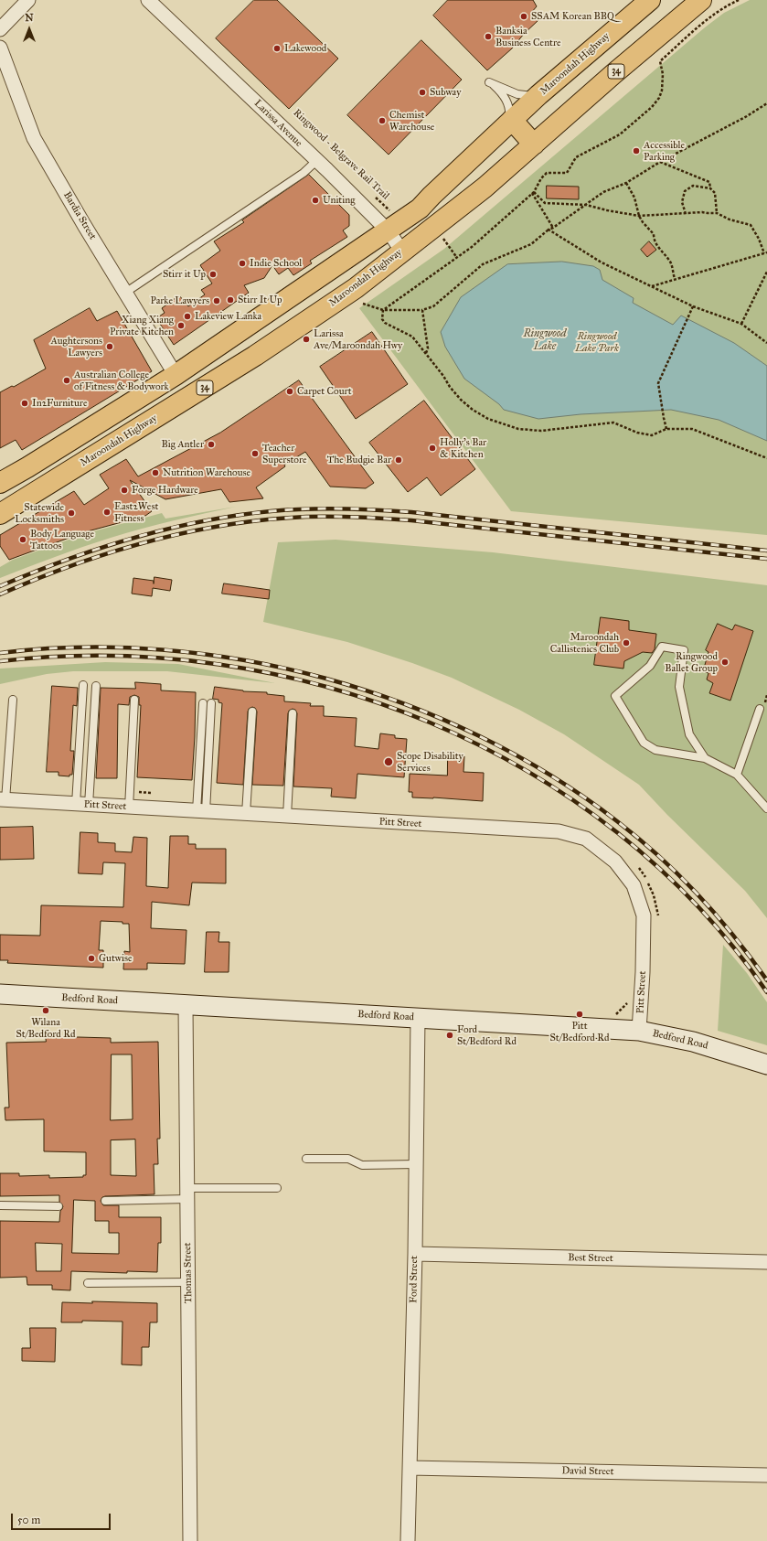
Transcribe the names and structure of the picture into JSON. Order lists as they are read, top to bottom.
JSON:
{
  "streets": {
    "highway": ["Maroondah Highway", "34"],
    "main road": ["Bedford Road"],
    "street": [
      "Larissa Avenue",
      "Bardia Street",
      "Pitt Street",
      "Best Street",
      "Thomas Street",
      "Ford Street",
      "David Street"
    ],
    "path": ["Ringwood - Belgrave Rail Trail"]
  },
  "crossings": [
    ["Maroondah Highway", "Larissa Avenue"],
    ["Maroondah Highway", "Bardia Street"],
    ["Pitt Street", "Bedford Road"],
    ["Bedford Road", "Thomas Street"],
    ["Bedford Road", "Ford Street"],
    ["Best Street", "Ford Street"],
    ["Ford Street", "David Street"]
  ],
  "water": ["Ringwood Lake"],
  "parks": ["Ringwood Lake Park"],
  "places": [
    "SSAM Korean BBQ",
    "Banksia Business Centre",
    "Lakewood",
    "Subway",
    "Chemist Warehouse",
    "Accessible Parking",
    "Uniting",
    "Indie School",
    "Stirr it Up",
    "Stirr It Up",
    "Parke Lawyers",
    "Lakeview Lanka",
    "Xiang Xiang Private Kitchen",
    "Larissa Ave/Maroondah Hwy",
    "Aughtersons Lawyers",
    "Australian College of Fitness & Bodywork",
    "Carpet Court",
    "In2Furniture",
    "Big Antler",
    "Holly's Bar & Kitchen",
    "Teacher Superstore",
    "The Budgie Bar",
    "Nutrition Warehouse",
    "Forge Hardware",
    "East2West Fitness",
    "Statewide Locksmiths",
    "Body Language Tattoos",
    "Maroondah Callistenics Club",
    "Ringwood Ballet Group",
    "Scope Disability Services",
    "Gutwise",
    "Wilana St/Bedford Rd",
    "Pitt St/Bedford Rd",
    "Ford St/Bedford Rd"
  ],
  "scale_bar": "50 m",
  "north": "top"
}
